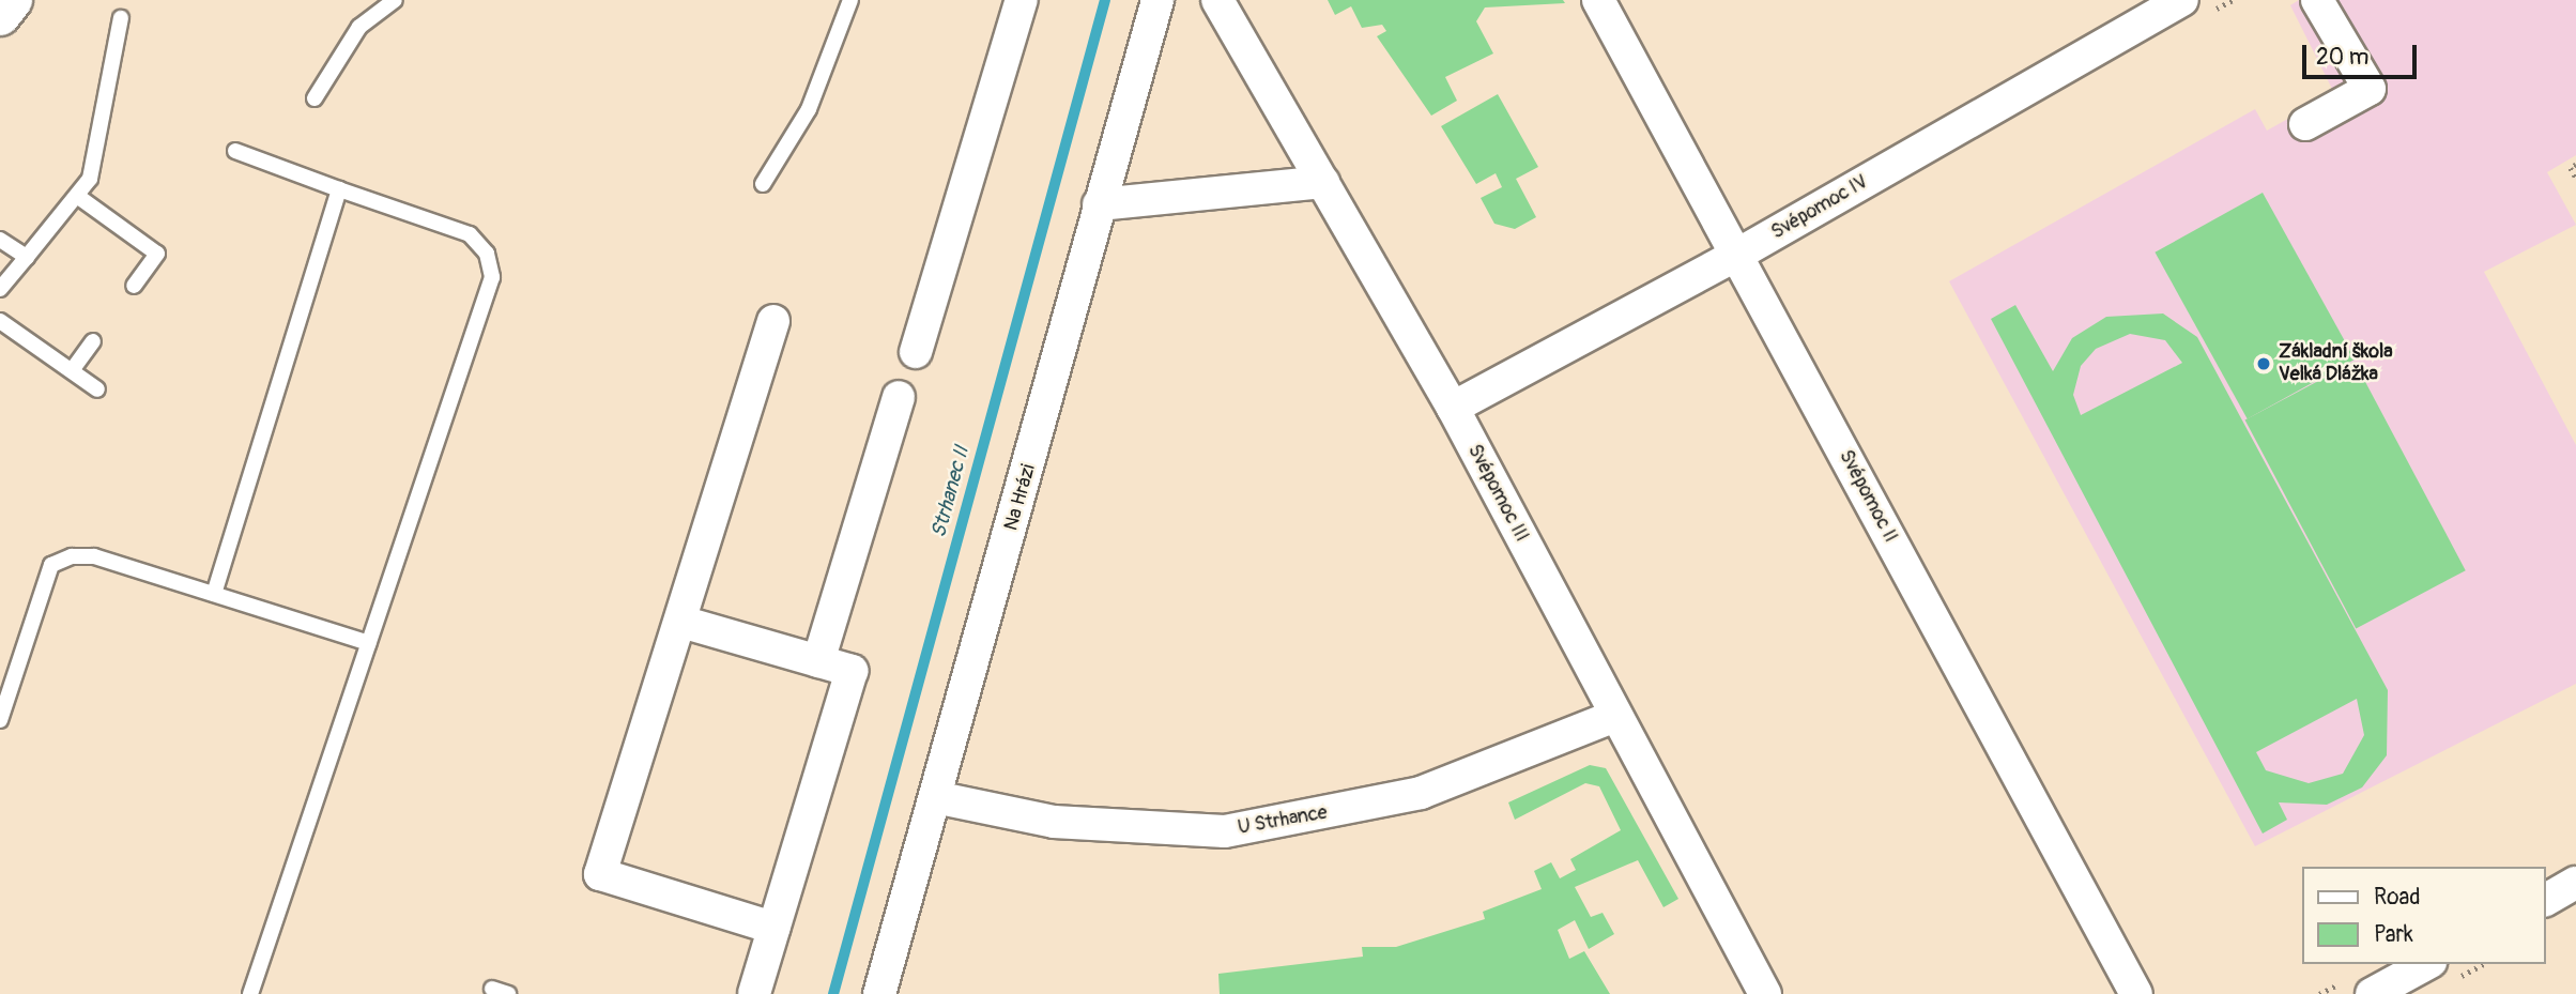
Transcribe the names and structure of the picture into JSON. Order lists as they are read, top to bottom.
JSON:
{
  "streets": {
    "street": [
      "Svépomoc IV",
      "Svépomoc III",
      "Svépomoc II",
      "Na Hrázi",
      "U Strhance"
    ]
  },
  "crossings": [
    ["Svépomoc IV", "Svépomoc III"],
    ["Svépomoc IV", "Svépomoc II"],
    ["Svépomoc III", "U Strhance"],
    ["Na Hrázi", "U Strhance"]
  ],
  "water": ["Strhanec II"],
  "places": ["Základní škola Velká Dlážka"],
  "legend": ["Road", "Park"],
  "scale_bar": "20 m"
}
